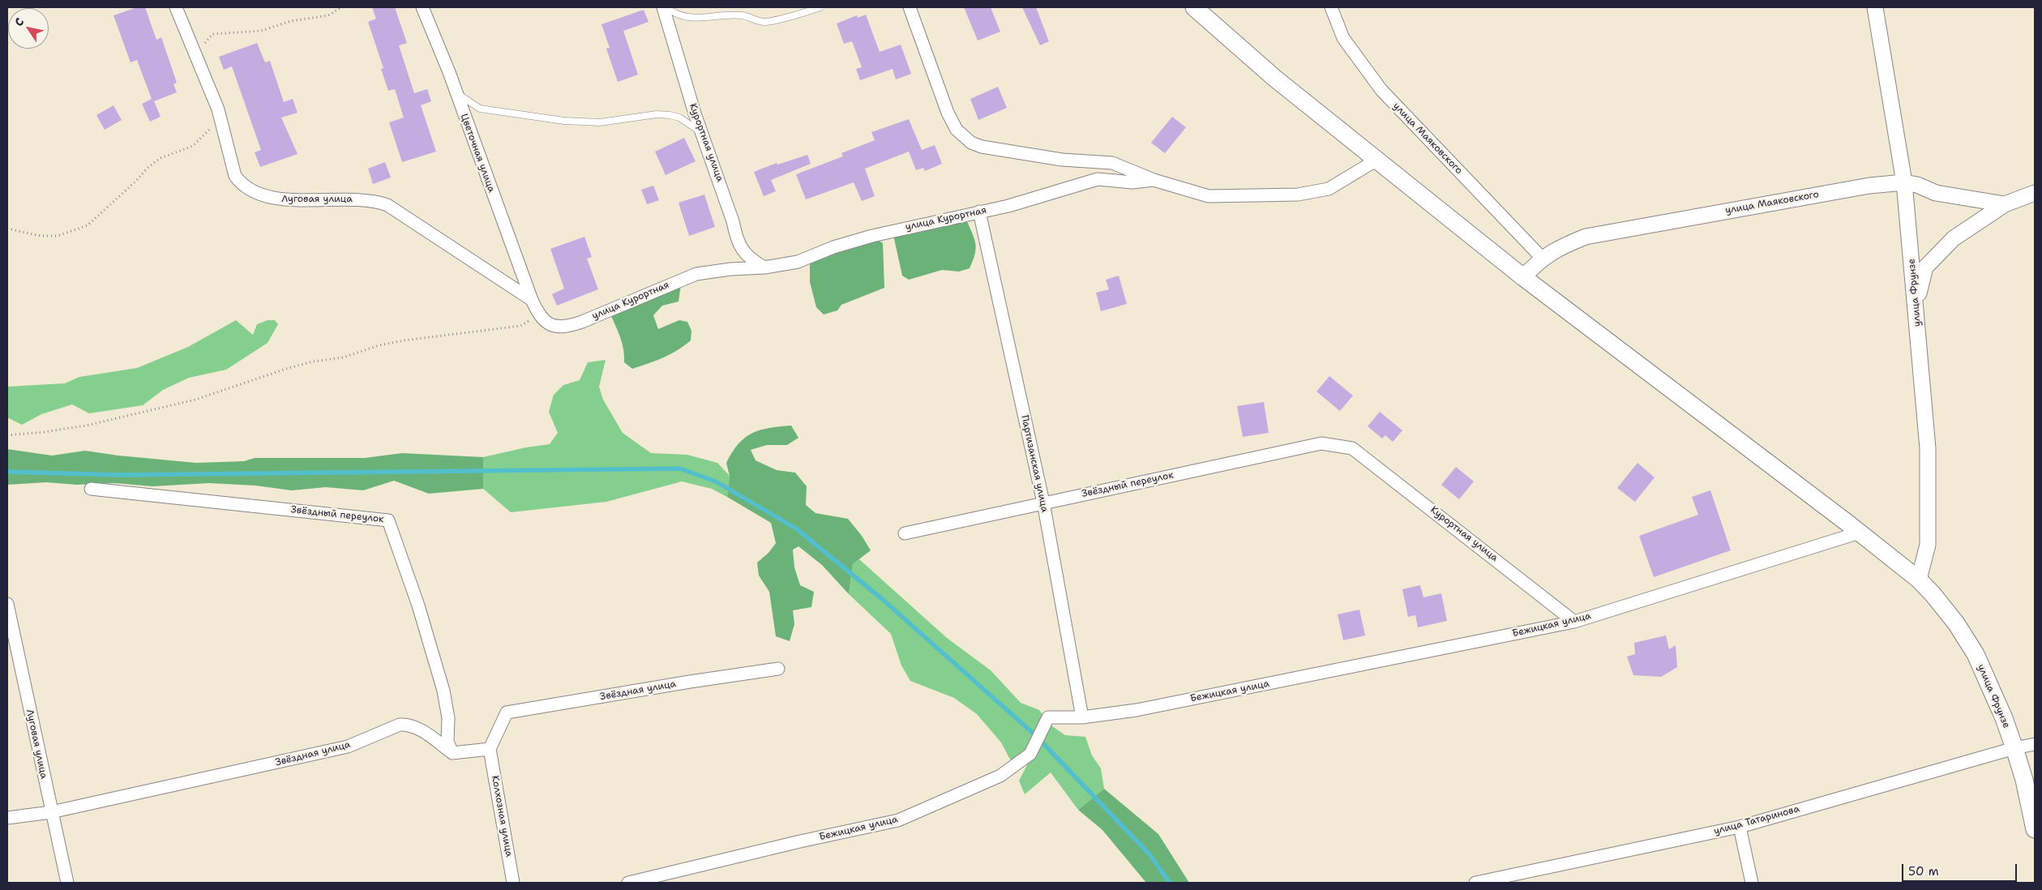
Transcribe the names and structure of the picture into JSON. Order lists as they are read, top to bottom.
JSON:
{
  "streets": {
    "main road": ["улица Фрунзе"],
    "street": [
      "улица Маяковского",
      "Курортная улица",
      "Цветочная улица",
      "Луговая улица",
      "улица Курортная",
      "Партизанская улица",
      "Звёздный переулок",
      "Бежицкая улица",
      "Звёздная улица",
      "Колхозная улица",
      "улица Татаринова"
    ]
  },
  "crossings": [
    ["улица Маяковского", "улица Фрунзе"],
    ["Курортная улица", "улица Курортная"],
    ["Курортная улица", "Звёздный переулок"],
    ["Курортная улица", "Бежицкая улица"],
    ["Цветочная улица", "Луговая улица"],
    ["Цветочная улица", "улица Курортная"],
    ["Луговая улица", "улица Курортная"],
    ["Луговая улица", "Звёздная улица"],
    ["улица Курортная", "улица Фрунзе"],
    ["улица Курортная", "Партизанская улица"],
    ["улица Фрунзе", "Бежицкая улица"],
    ["улица Фрунзе", "улица Татаринова"],
    ["Партизанская улица", "Звёздный переулок"],
    ["Партизанская улица", "Бежицкая улица"],
    ["Звёздный переулок", "Звёздная улица"],
    ["Звёздная улица", "Колхозная улица"]
  ],
  "scale_bar": "50 m",
  "north": "top left"
}
